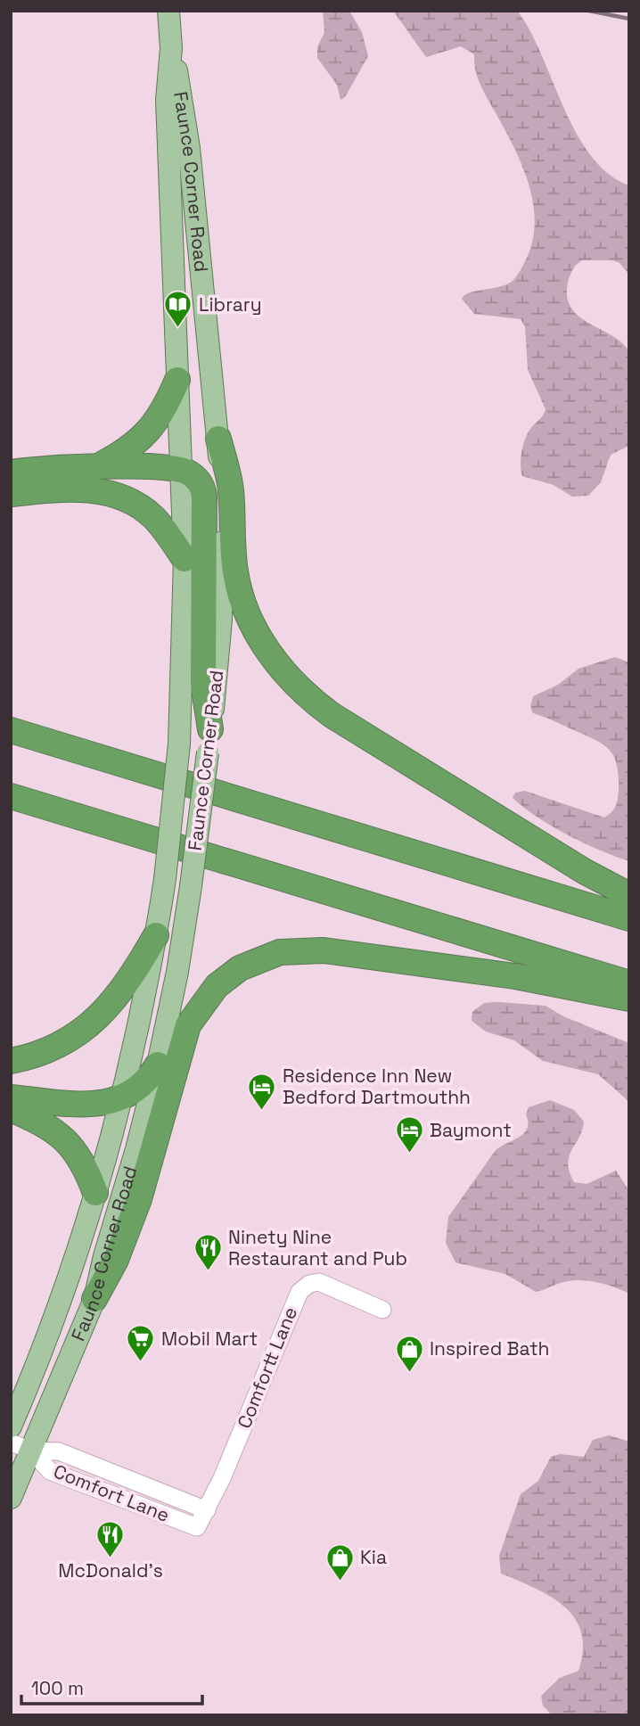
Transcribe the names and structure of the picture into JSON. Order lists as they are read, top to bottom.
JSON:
{
  "streets": {
    "main road": ["Faunce Corner Road"],
    "street": ["Comfortt Lane", "Comfort Lane"]
  },
  "crossings": [
    ["Faunce Corner Road", "Comfort Lane"],
    ["Comfortt Lane", "Comfort Lane"]
  ],
  "places": {
    "library": ["Library"],
    "hotel": ["Residence Inn New Bedford Dartmouthh", "Baymont"],
    "restaurant": ["Ninety Nine Restaurant and Pub", "McDonald's"],
    "supermarket": ["Mobil Mart"],
    "shop": ["Inspired Bath", "Kia"]
  },
  "scale_bar": "100 m"
}
